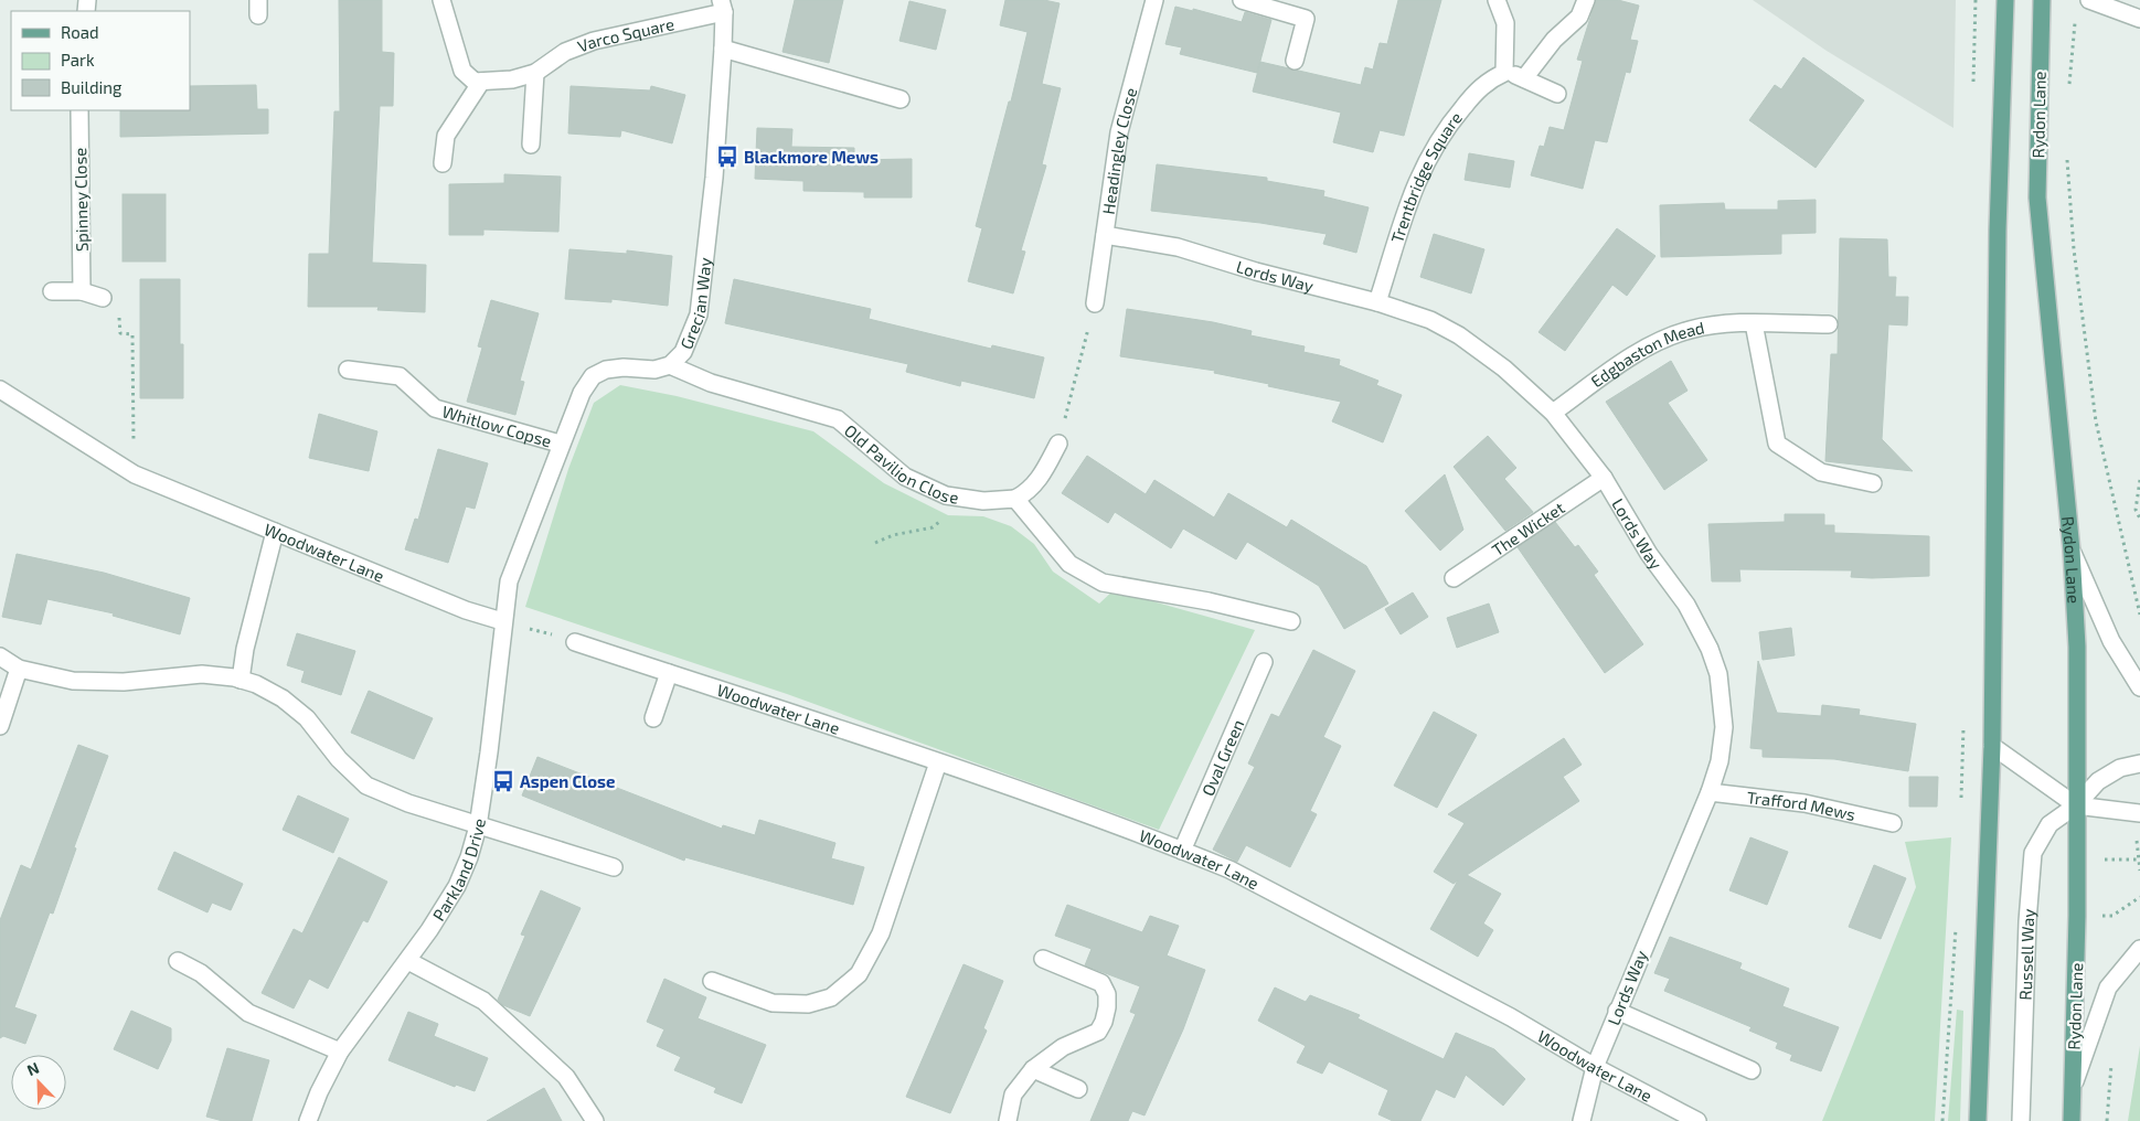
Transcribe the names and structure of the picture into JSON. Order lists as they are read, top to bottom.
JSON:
{
  "streets": {
    "main road": ["Rydon Lane"],
    "street": [
      "Varco Square",
      "Headingley Close",
      "Trentbridge Square",
      "Spinney Close",
      "Lords Way",
      "Grecian Way",
      "Edgbaston Mead",
      "Whitlow Copse",
      "Old Pavilion Close",
      "The Wicket",
      "Woodwater Lane",
      "Oval Green",
      "Trafford Mews",
      "Parkland Drive",
      "Russell Way"
    ]
  },
  "crossings": [
    ["Varco Square", "Grecian Way"],
    ["Rydon Lane", "Russell Way"],
    ["Headingley Close", "Lords Way"],
    ["Trentbridge Square", "Lords Way"],
    ["Lords Way", "Edgbaston Mead"],
    ["Lords Way", "The Wicket"],
    ["Lords Way", "Woodwater Lane"],
    ["Lords Way", "Trafford Mews"],
    ["Grecian Way", "Whitlow Copse"],
    ["Grecian Way", "Old Pavilion Close"],
    ["Grecian Way", "Parkland Drive"],
    ["Woodwater Lane", "Oval Green"],
    ["Woodwater Lane", "Parkland Drive"]
  ],
  "places": {
    "bus stop": ["Blackmore Mews", "Aspen Close"]
  },
  "legend": ["Road", "Park", "Building"],
  "north": "top left"
}
